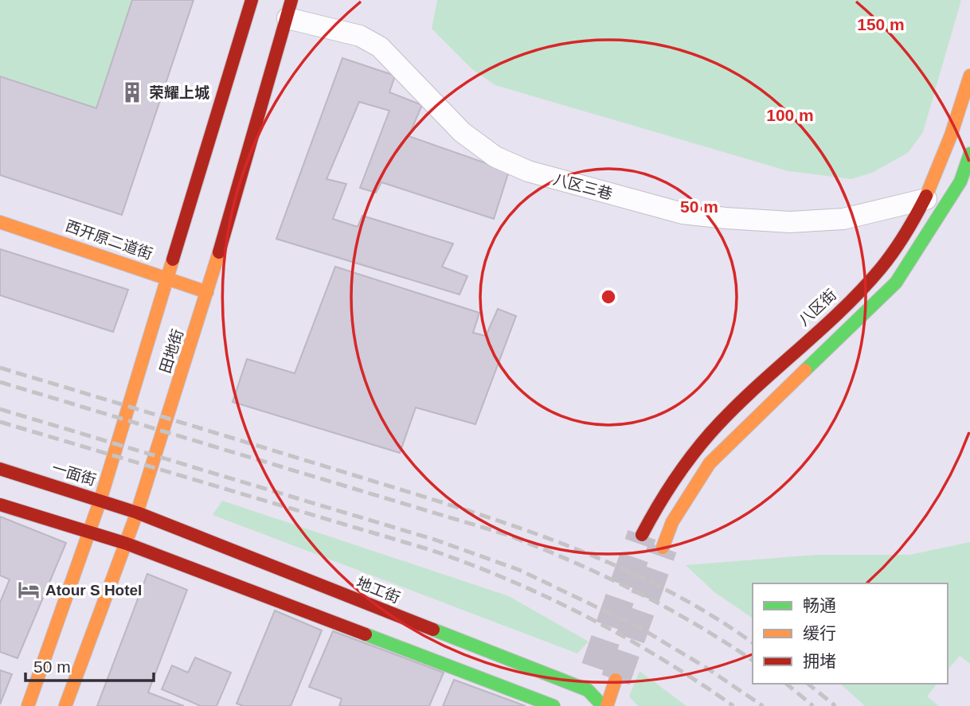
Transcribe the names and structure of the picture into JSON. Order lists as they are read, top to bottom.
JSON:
{
  "streets": {
    "main road": [
      "西开原二道街",
      "八区街",
      "田地街",
      "一面街",
      "地工街"
    ],
    "street": ["八区三巷"]
  },
  "crossings": [
    ["八区三巷", "八区街"],
    ["八区三巷", "田地街"],
    ["西开原二道街", "田地街"],
    ["田地街", "一面街"],
    ["田地街", "地工街"],
    ["一面街", "地工街"]
  ],
  "places": {
    "building": ["荣耀上城"],
    "hotel": ["Atour S Hotel"]
  },
  "legend": ["畅通", "缓行", "拥堵"],
  "scale_bar": "50 m",
  "rings": ["150 m", "100 m", "50 m"]
}
